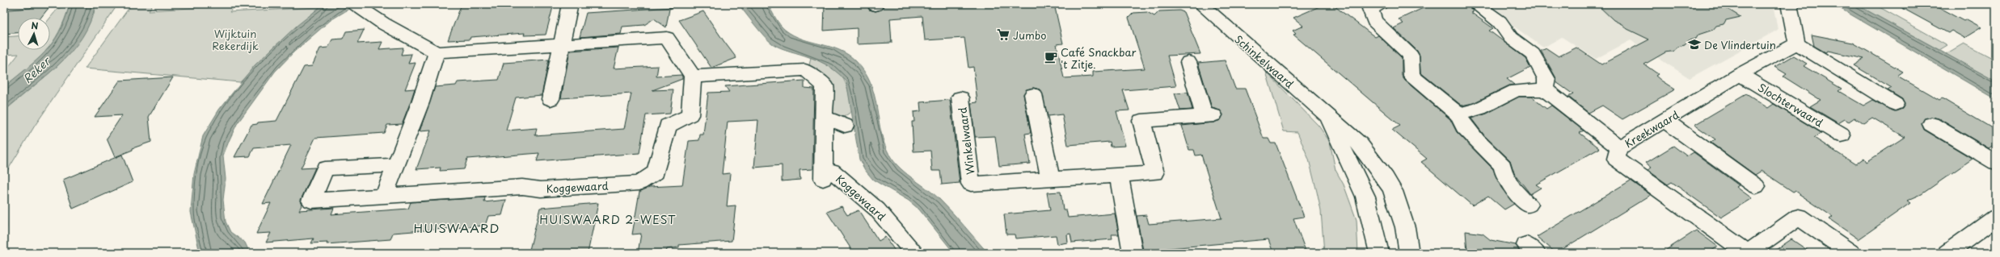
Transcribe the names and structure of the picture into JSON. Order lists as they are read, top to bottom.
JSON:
{
  "streets": {
    "street": [
      "Schinkelwaard",
      "Slochterwaard",
      "Kreekwaard",
      "Winkelwaard",
      "Koggewaard"
    ]
  },
  "crossings": [
    ["Slochterwaard", "Kreekwaard"]
  ],
  "districts": ["HUISWAARD 2-WEST", "HUISWAARD"],
  "water": ["Reker"],
  "parks": ["Wijktuin Rekerdijk"],
  "places": {
    "supermarket": ["Jumbo"],
    "school or university": ["De Vlindertuin"],
    "cafe": ["Café Snackbar 't Zitje."]
  },
  "north": "top"
}
